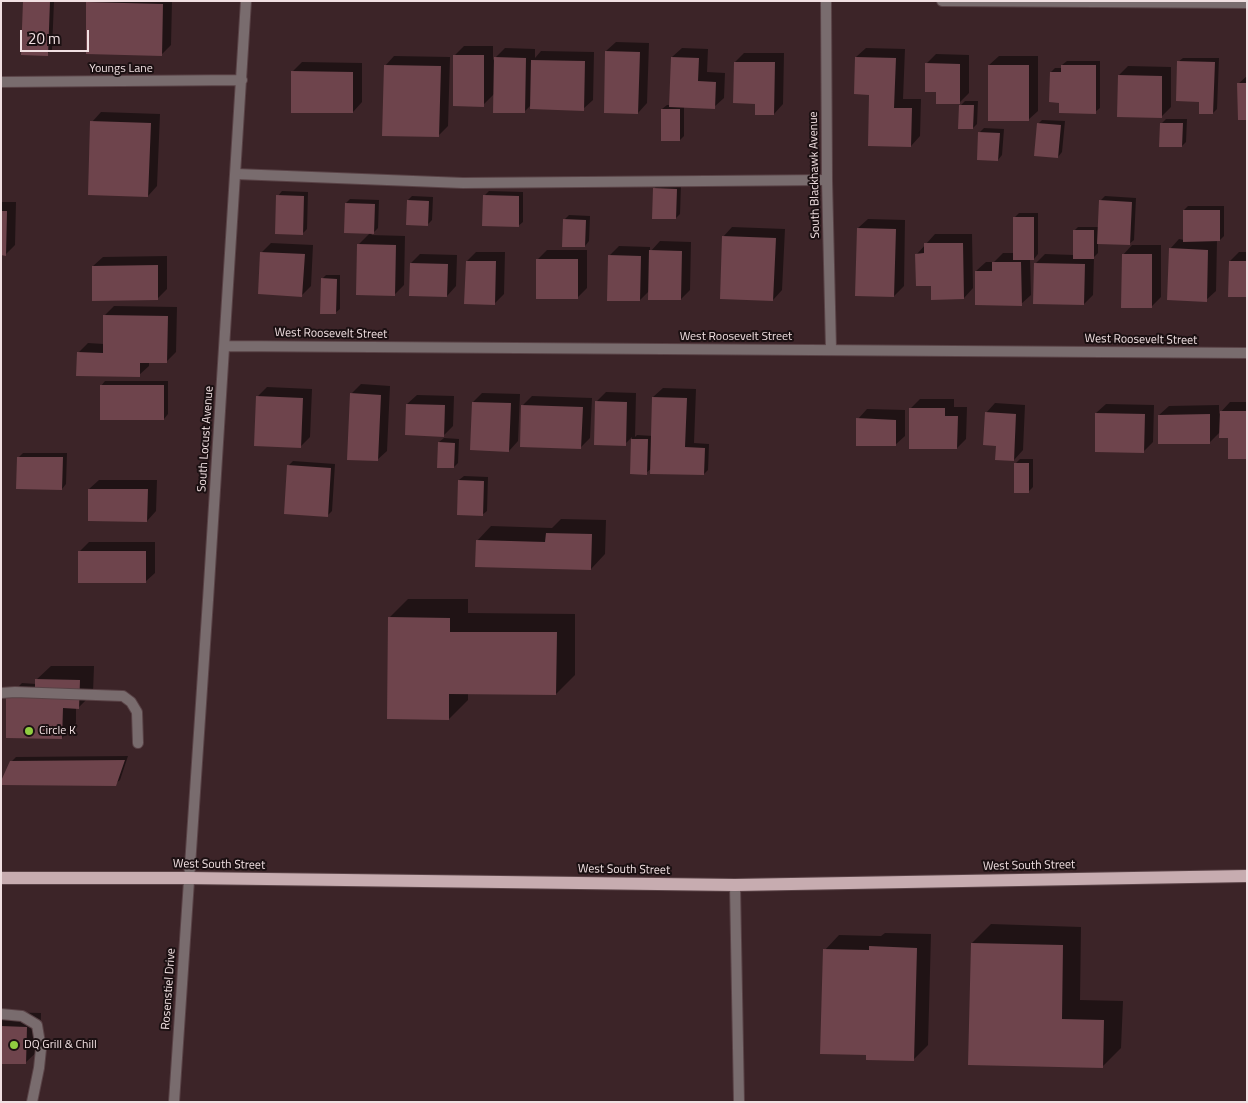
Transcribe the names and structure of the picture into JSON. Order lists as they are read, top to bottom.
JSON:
{
  "streets": {
    "main road": ["West South Street"],
    "street": [
      "Youngs Lane",
      "South Blackhawk Avenue",
      "West Roosevelt Street",
      "South Locust Avenue",
      "Rosenstiel Drive"
    ]
  },
  "crossings": [
    ["Youngs Lane", "South Locust Avenue"],
    ["South Blackhawk Avenue", "West Roosevelt Street"],
    ["West Roosevelt Street", "South Locust Avenue"],
    ["South Locust Avenue", "West South Street"],
    ["South Locust Avenue", "Rosenstiel Drive"],
    ["West South Street", "Rosenstiel Drive"]
  ],
  "places": ["Circle K", "DQ Grill & Chill"],
  "scale_bar": "20 m"
}
